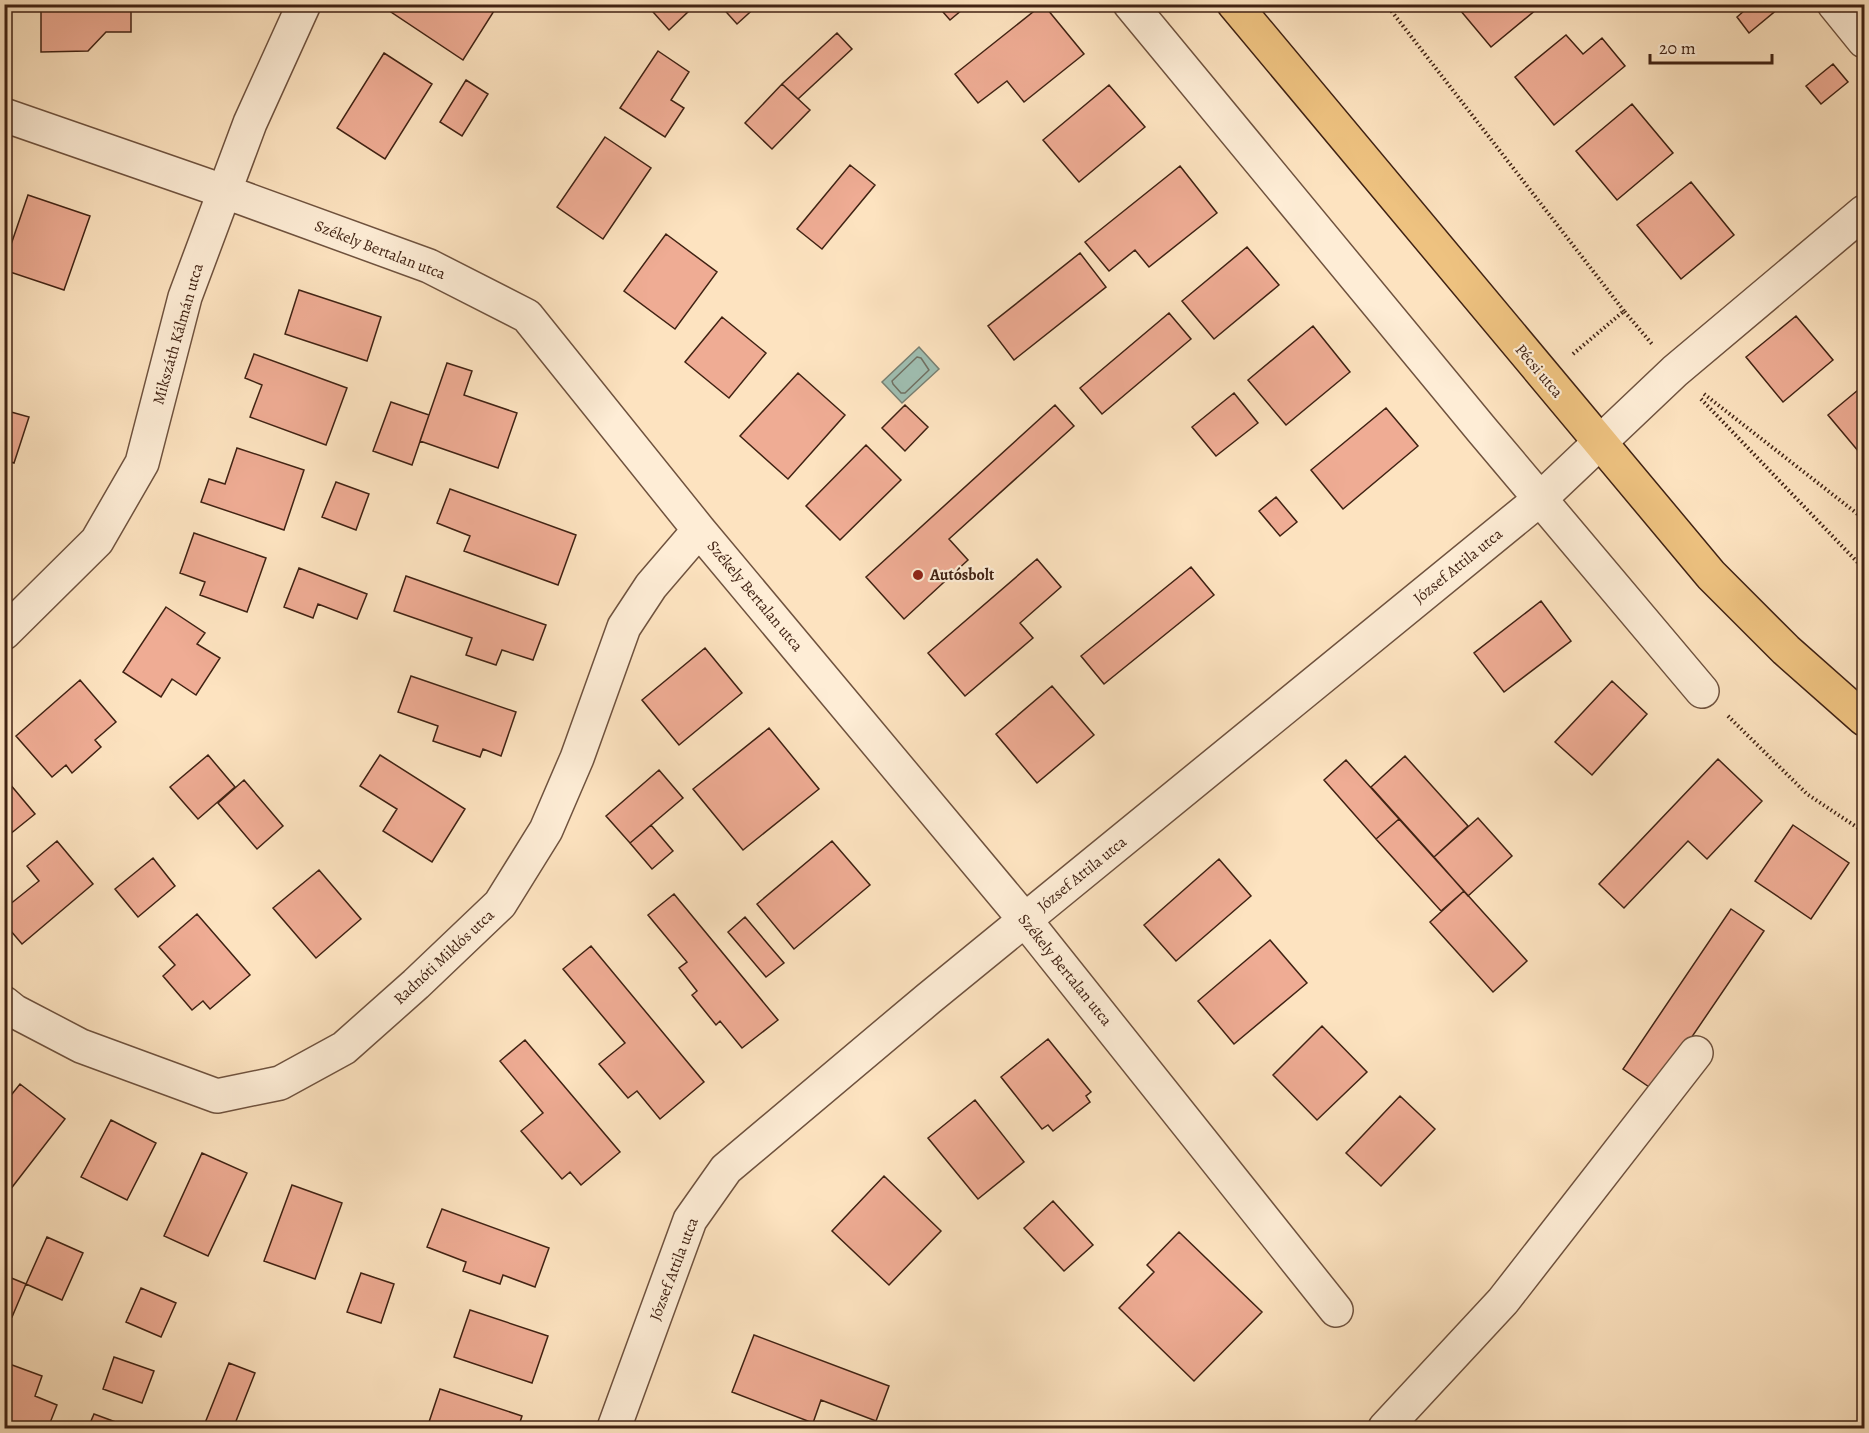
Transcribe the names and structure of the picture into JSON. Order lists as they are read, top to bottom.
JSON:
{
  "streets": {
    "main road": ["Pécsi utca"],
    "street": [
      "Székely Bertalan utca",
      "Mikszáth Kálmán utca",
      "József Attila utca",
      "Radnóti Miklós utca"
    ]
  },
  "crossings": [
    ["Székely Bertalan utca", "Mikszáth Kálmán utca"],
    ["Székely Bertalan utca", "József Attila utca"],
    ["Székely Bertalan utca", "Radnóti Miklós utca"],
    ["Pécsi utca", "József Attila utca"]
  ],
  "places": ["Autósbolt"],
  "scale_bar": "20 m"
}
